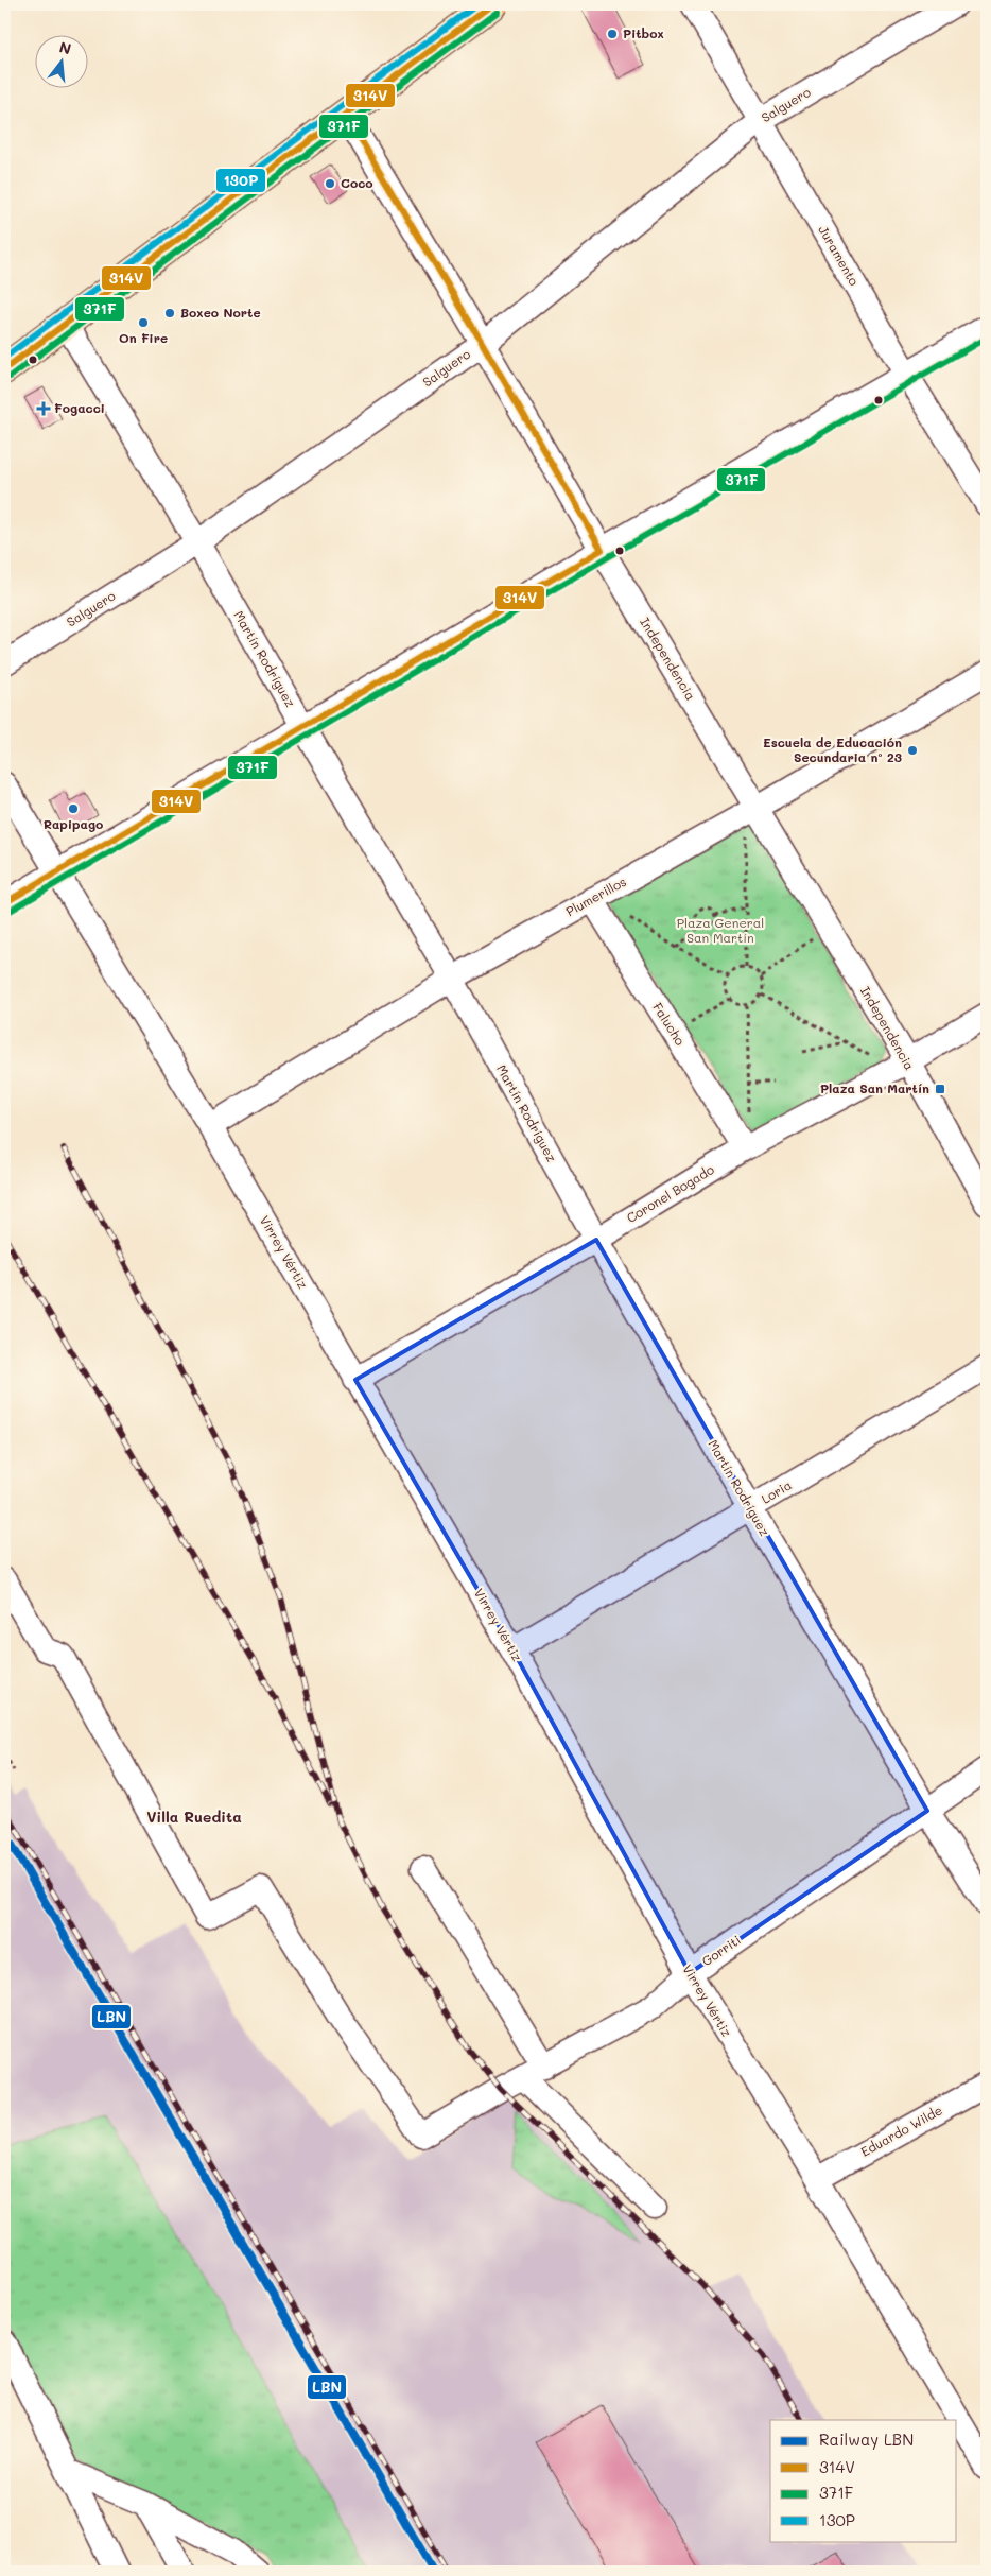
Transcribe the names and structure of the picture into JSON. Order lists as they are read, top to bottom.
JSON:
{
  "streets": {
    "street": [
      "Salguero",
      "Juramento",
      "Martín Rodríguez",
      "Independencia",
      "Plumerillos",
      "Falucho",
      "Coronel Bogado",
      "Virrey Vértiz",
      "Loria",
      "Gorriti",
      "Eduardo Wilde"
    ]
  },
  "crossings": [
    ["Salguero", "Juramento"],
    ["Salguero", "Martín Rodríguez"],
    ["Salguero", "Independencia"],
    ["Martín Rodríguez", "Plumerillos"],
    ["Martín Rodríguez", "Coronel Bogado"],
    ["Martín Rodríguez", "Loria"],
    ["Martín Rodríguez", "Gorriti"],
    ["Independencia", "Plumerillos"],
    ["Independencia", "Coronel Bogado"],
    ["Plumerillos", "Falucho"],
    ["Plumerillos", "Virrey Vértiz"],
    ["Falucho", "Coronel Bogado"],
    ["Coronel Bogado", "Virrey Vértiz"],
    ["Virrey Vértiz", "Loria"],
    ["Virrey Vértiz", "Gorriti"],
    ["Virrey Vértiz", "Eduardo Wilde"]
  ],
  "districts": ["Villa Ruedita"],
  "parks": ["Plaza General San Martín"],
  "places": {
    "other": [
      "Pitbox",
      "Coco",
      "Boxeo Norte",
      "On Fire",
      "Escuela de Educación Secundaria nº 23",
      "Rapipago"
    ],
    "health": ["Fogacci"],
    "transit": ["Plaza San Martín"]
  },
  "lines": [
    "transit line 314V",
    "transit line 130P",
    "transit line 371F",
    "rail line LBN"
  ],
  "legend": [
    "Railway LBN",
    "314V",
    "371F",
    "130P"
  ],
  "north": "top"
}
